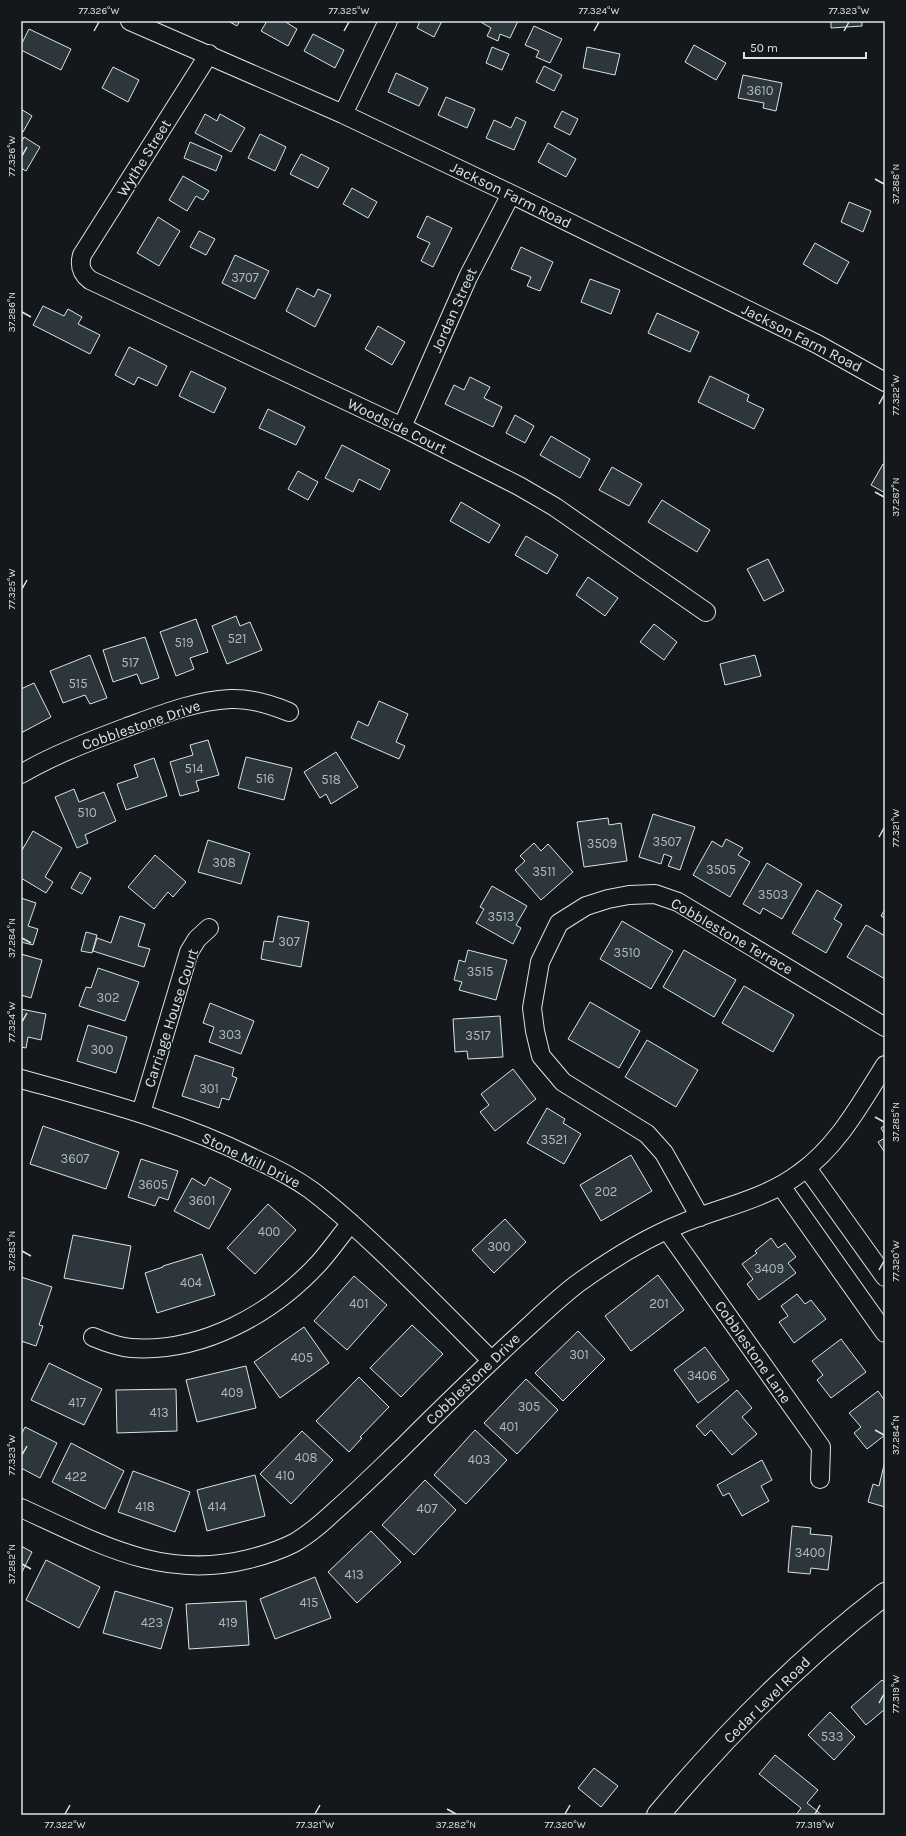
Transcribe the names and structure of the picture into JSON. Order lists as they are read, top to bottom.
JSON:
{
  "streets": {
    "main road": ["Cedar Level Road"],
    "street": [
      "Wythe Street",
      "Jackson Farm Road",
      "Jordan Street",
      "Woodside Court",
      "Cobblestone Drive",
      "Cobblestone Terrace",
      "Carriage House Court",
      "Stone Mill Drive",
      "Cobblestone Lane"
    ]
  },
  "crossings": [
    ["Wythe Street", "Jackson Farm Road"],
    ["Wythe Street", "Woodside Court"],
    ["Jackson Farm Road", "Jordan Street"],
    ["Jordan Street", "Woodside Court"],
    ["Cobblestone Drive", "Cobblestone Terrace"],
    ["Cobblestone Drive", "Stone Mill Drive"],
    ["Cobblestone Drive", "Cobblestone Lane"],
    ["Carriage House Court", "Stone Mill Drive"]
  ],
  "house_numbers": [
    "3610",
    "3707",
    "521",
    "519",
    "517",
    "515",
    "514",
    "516",
    "518",
    "510",
    "3507",
    "3509",
    "308",
    "3505",
    "3511",
    "3503",
    "3513",
    "307",
    "3510",
    "3515",
    "302",
    "303",
    "3517",
    "300",
    "301",
    "3521",
    "3607",
    "3605",
    "202",
    "3601",
    "400",
    "300",
    "3409",
    "404",
    "401",
    "201",
    "301",
    "405",
    "3406",
    "409",
    "417",
    "305",
    "413",
    "401",
    "408",
    "403",
    "410",
    "422",
    "418",
    "414",
    "407",
    "3400",
    "413",
    "415",
    "423",
    "419",
    "533"
  ],
  "scale_bar": "50 m",
  "coordinates": [
    "77.326°W",
    "77.325°W",
    "77.324°W",
    "77.323°W",
    "37.288°N",
    "37.286°N",
    "77.322°W",
    "37.287°N",
    "77.321°W",
    "37.284°N",
    "37.285°N",
    "37.283°N",
    "77.320°W",
    "37.282°N",
    "77.319°W"
  ]
}
